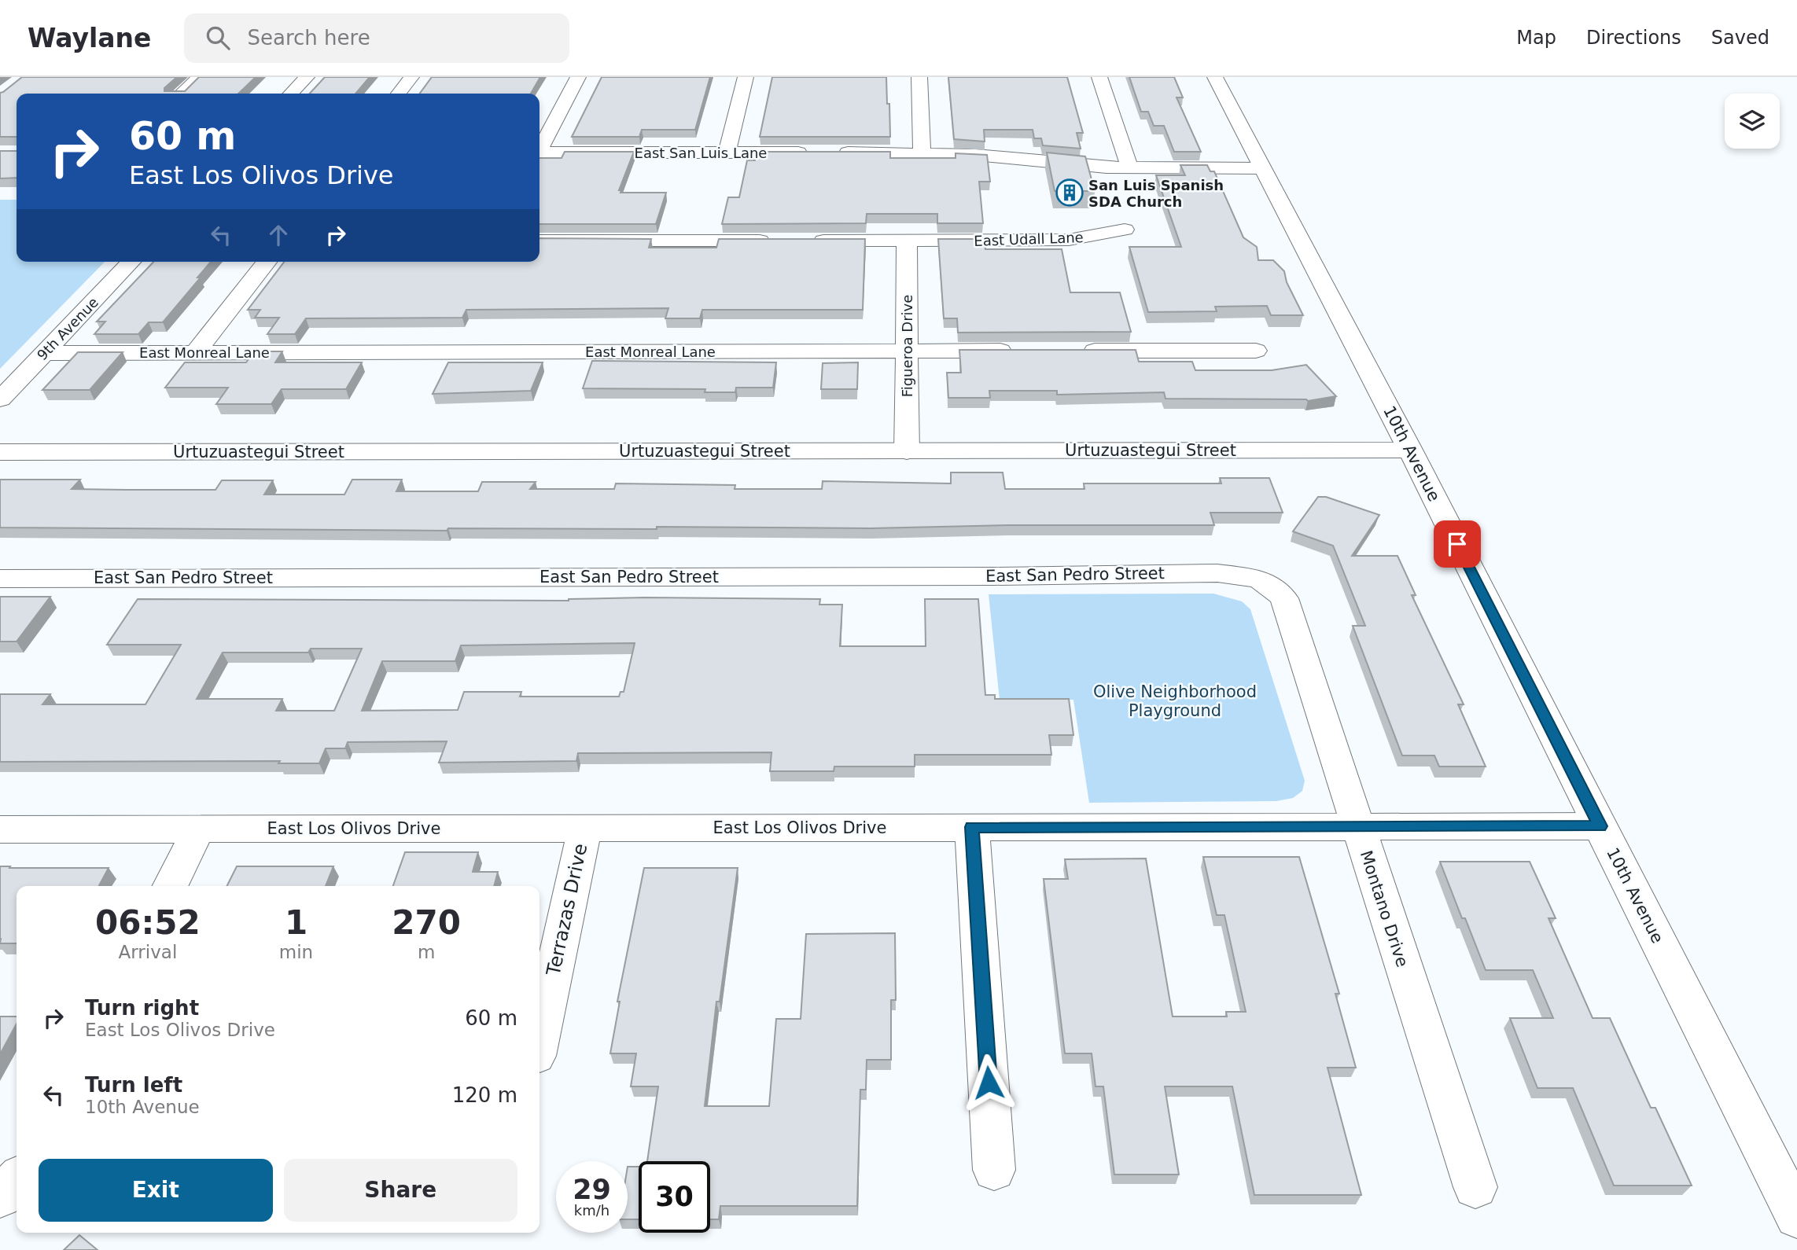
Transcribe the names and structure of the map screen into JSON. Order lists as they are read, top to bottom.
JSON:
{
  "streets": {
    "street": [
      "East San Luis Lane",
      "East Udall Lane",
      "9th Avenue",
      "Figueroa Drive",
      "East Monreal Lane",
      "Urtuzuastegui Street",
      "10th Avenue",
      "East San Pedro Street",
      "East Los Olivos Drive",
      "Montano Drive",
      "Terrazas Drive"
    ]
  },
  "crossings": [
    ["East Udall Lane", "Figueroa Drive"],
    ["9th Avenue", "East Monreal Lane"],
    ["Figueroa Drive", "East Monreal Lane"],
    ["Figueroa Drive", "Urtuzuastegui Street"],
    ["Urtuzuastegui Street", "10th Avenue"],
    ["10th Avenue", "East Los Olivos Drive"],
    ["East San Pedro Street", "Montano Drive"],
    ["East Los Olivos Drive", "Montano Drive"],
    ["East Los Olivos Drive", "Terrazas Drive"]
  ],
  "parks": ["Olive Neighborhood Playground"],
  "places": {
    "building": ["San Luis Spanish SDA Church"]
  },
  "page": {
    "header": "Waylane",
    "search": "Search here",
    "nav": ["Map", "Directions", "Saved"],
    "turn": ["60 m", "East Los Olivos Drive"],
    "eta": [
      "06:52",
      "Arrival",
      "1",
      "min",
      "270",
      "m"
    ],
    "list": [
      {
        "name": "Turn right",
        "note": "East Los Olivos Drive",
        "value": "60 m"
      },
      {
        "name": "Turn left",
        "note": "10th Avenue",
        "value": "120 m"
      }
    ],
    "buttons": ["Exit", "Share"],
    "speed": "29 km/h",
    "limit": "30"
  }
}
